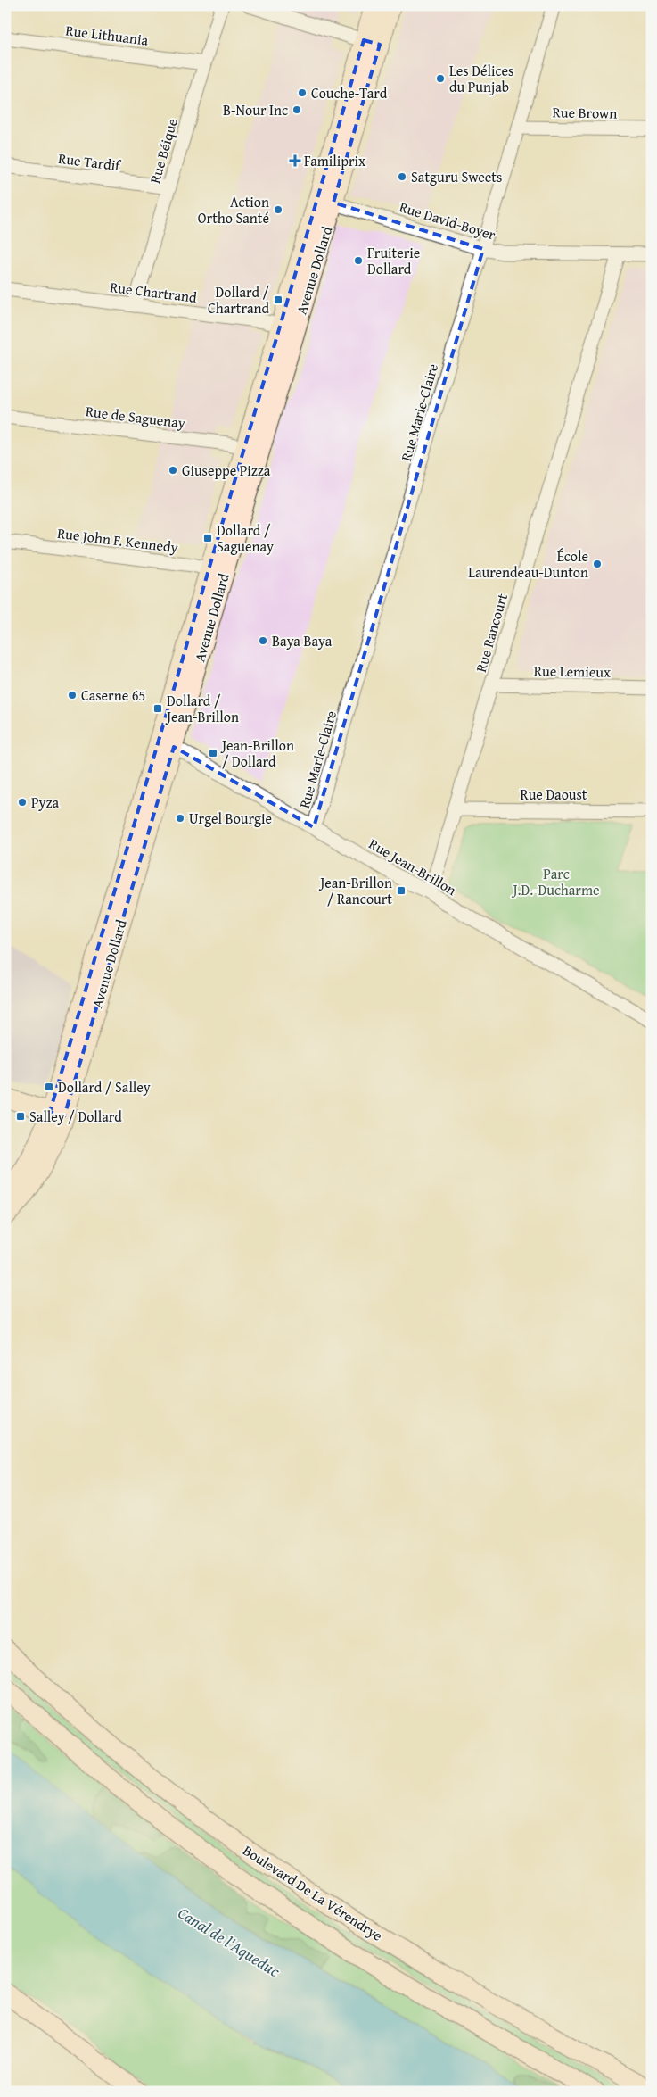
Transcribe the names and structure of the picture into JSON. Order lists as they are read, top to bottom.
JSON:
{
  "streets": {
    "main road": ["Avenue Dollard", "Boulevard De La Vérendrye"],
    "street": [
      "Rue Lithuania",
      "Rue Brown",
      "Rue Béique",
      "Rue Tardif",
      "Rue David-Boyer",
      "Rue Chartrand",
      "Rue Marie-Claire",
      "Rue de Saguenay",
      "Rue John F. Kennedy",
      "Rue Rancourt",
      "Rue Lemieux",
      "Rue Daoust",
      "Rue Jean-Brillon"
    ]
  },
  "crossings": [
    ["Rue Lithuania", "Rue Béique"],
    ["Rue Brown", "Rue Marie-Claire"],
    ["Rue Béique", "Rue Tardif"],
    ["Rue Béique", "Rue Chartrand"],
    ["Rue David-Boyer", "Avenue Dollard"],
    ["Rue David-Boyer", "Rue Marie-Claire"],
    ["Rue David-Boyer", "Rue Rancourt"],
    ["Avenue Dollard", "Rue Chartrand"],
    ["Avenue Dollard", "Rue de Saguenay"],
    ["Avenue Dollard", "Rue John F. Kennedy"],
    ["Avenue Dollard", "Rue Jean-Brillon"],
    ["Rue Marie-Claire", "Rue Jean-Brillon"],
    ["Rue Rancourt", "Rue Lemieux"],
    ["Rue Rancourt", "Rue Daoust"],
    ["Rue Rancourt", "Rue Jean-Brillon"]
  ],
  "water": ["Canal de l'Aqueduc"],
  "parks": ["Parc J.D.-Ducharme"],
  "places": {
    "other": [
      "Les Délices du Punjab",
      "Couche-Tard",
      "B-Nour Inc",
      "Satguru Sweets",
      "Action Ortho Santé",
      "Fruiterie Dollard",
      "Giuseppe Pizza",
      "École Laurendeau-Dunton",
      "Baya Baya",
      "Caserne 65",
      "Pyza",
      "Urgel Bourgie"
    ],
    "health": ["Familiprix"],
    "transit": [
      "Dollard / Chartrand",
      "Dollard / Saguenay",
      "Dollard / Jean-Brillon",
      "Jean-Brillon / Dollard",
      "Jean-Brillon / Rancourt",
      "Dollard / Salley",
      "Salley / Dollard"
    ]
  }
}
